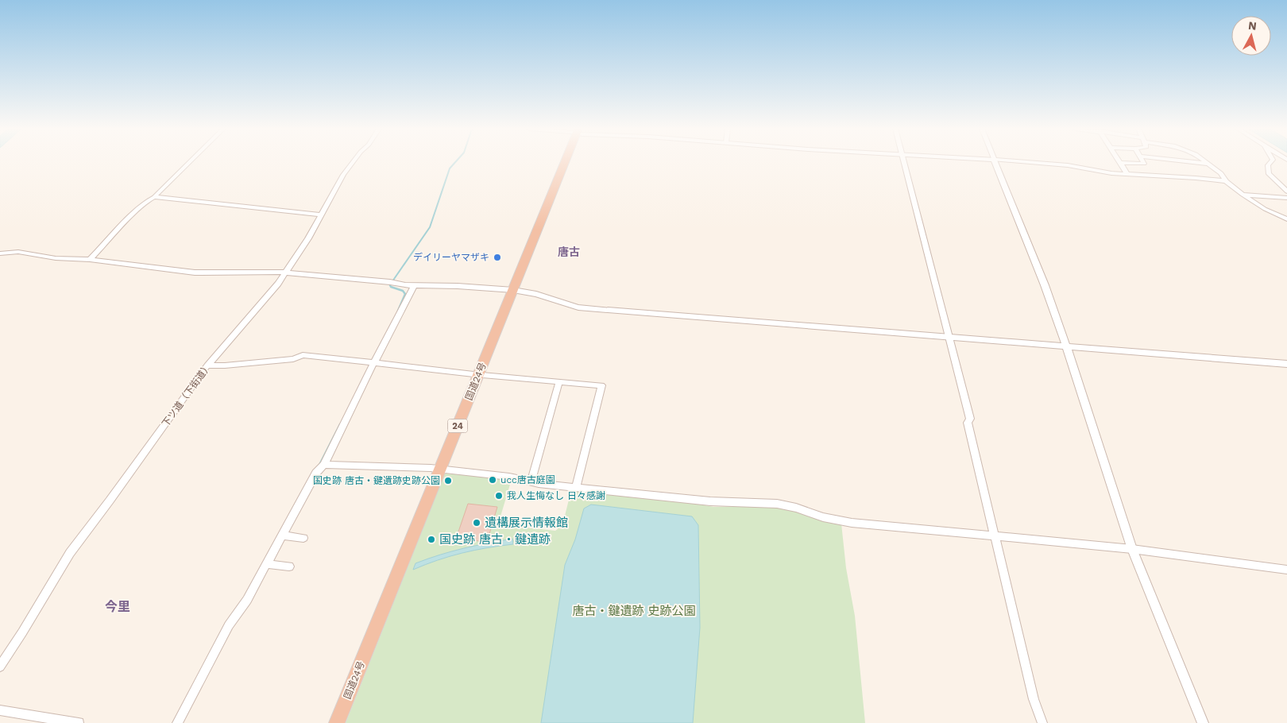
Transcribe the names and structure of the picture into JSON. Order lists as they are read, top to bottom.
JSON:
{
  "streets": {
    "highway": ["国道24号", "24"],
    "street": ["下ツ道（下街道）"]
  },
  "districts": ["唐古", "今里"],
  "parks": ["唐古・鍵遺跡 史跡公園"],
  "places": [
    "デイリーヤマザキ",
    "ucc唐古庭園",
    "国史跡 唐古・鍵遺跡史跡公園",
    "我人生悔なし 日々感謝",
    "遺構展示情報館",
    "国史跡 唐古・鍵遺跡"
  ],
  "north": "top"
}
